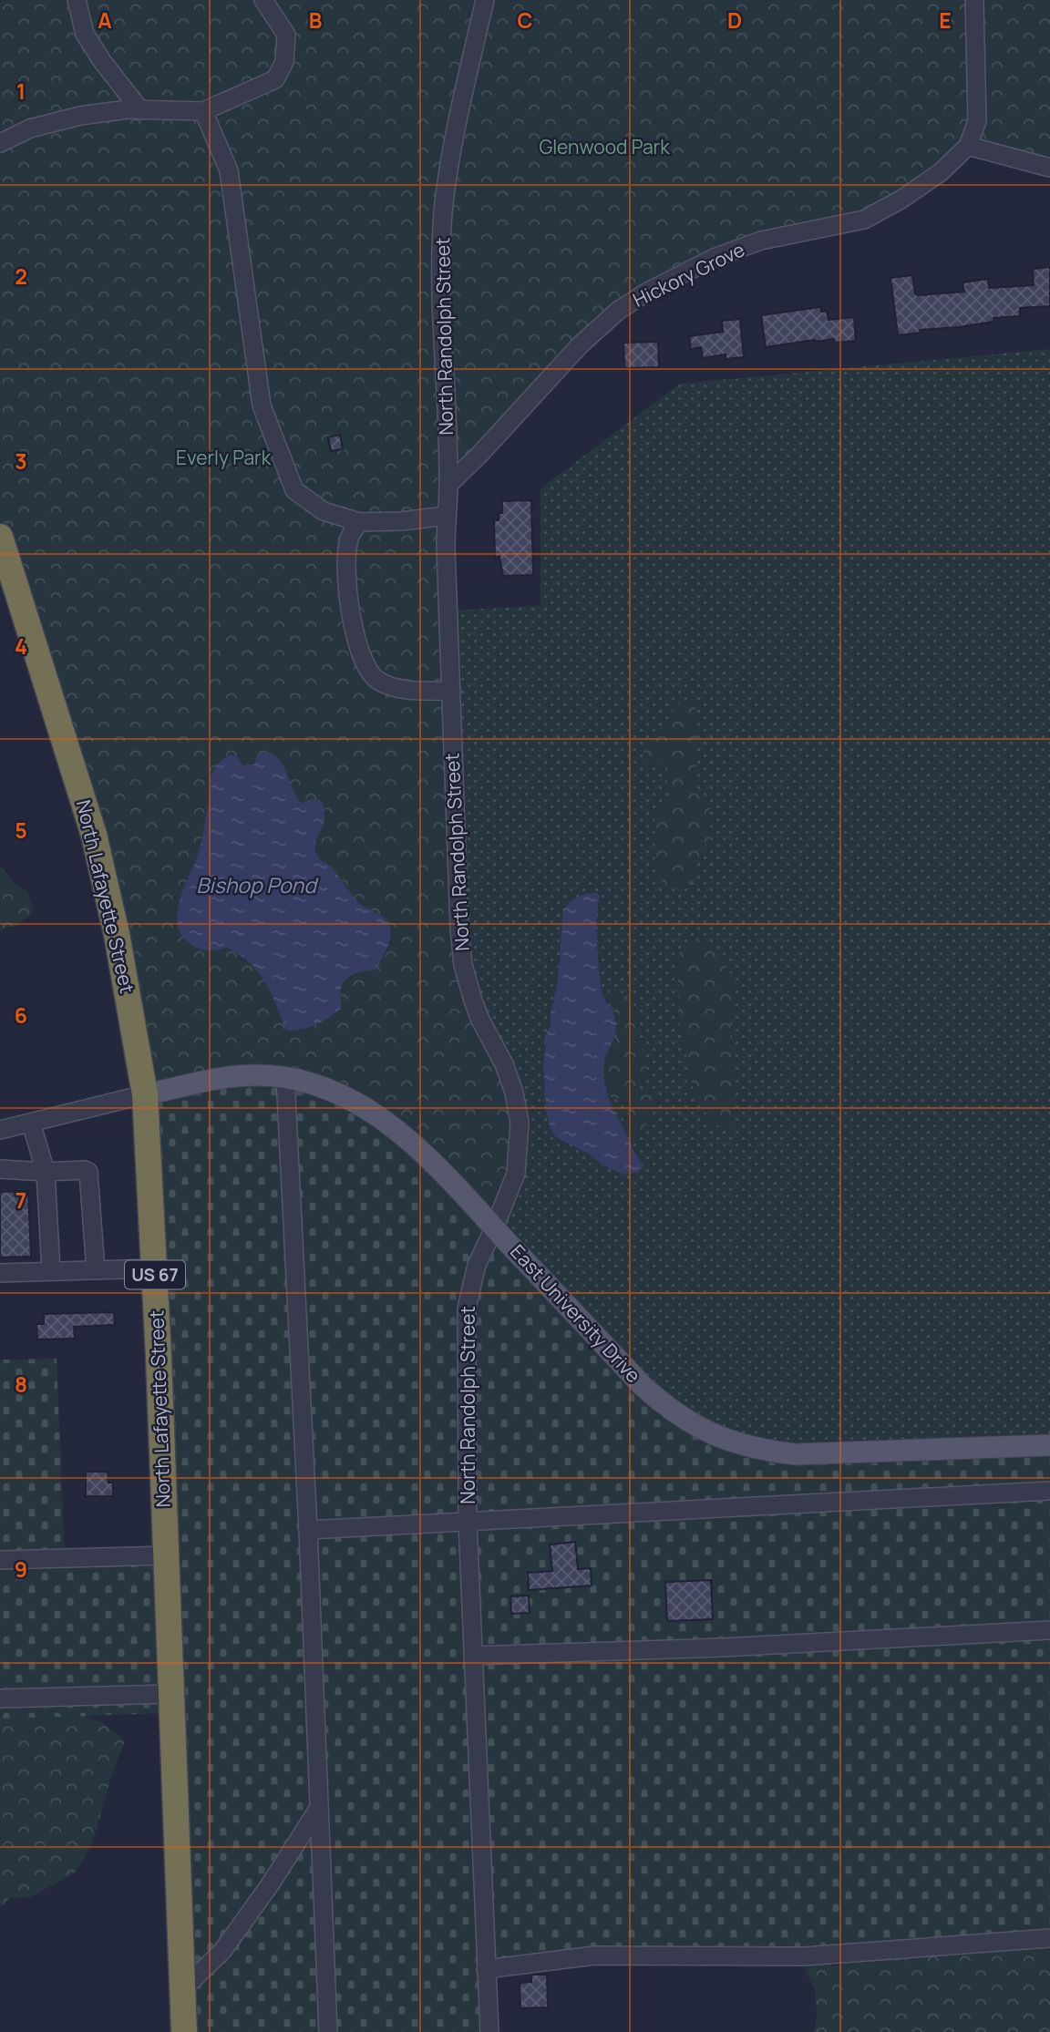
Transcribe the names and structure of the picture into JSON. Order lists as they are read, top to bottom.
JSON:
{
  "streets": {
    "highway": ["North Lafayette Street", "US 67"],
    "main road": ["East University Drive"],
    "street": ["Hickory Grove", "North Randolph Street"]
  },
  "crossings": [
    ["Hickory Grove", "North Randolph Street"],
    ["North Randolph Street", "East University Drive"],
    ["North Lafayette Street", "East University Drive"]
  ],
  "water": ["Bishop Pond"],
  "parks": ["Glenwood Park", "Everly Park"],
  "grid": {
    "columns": [
      "A",
      "B",
      "C",
      "D",
      "E"
    ],
    "rows": [
      "1",
      "2",
      "3",
      "4",
      "5",
      "6",
      "7",
      "8",
      "9"
    ]
  }
}
